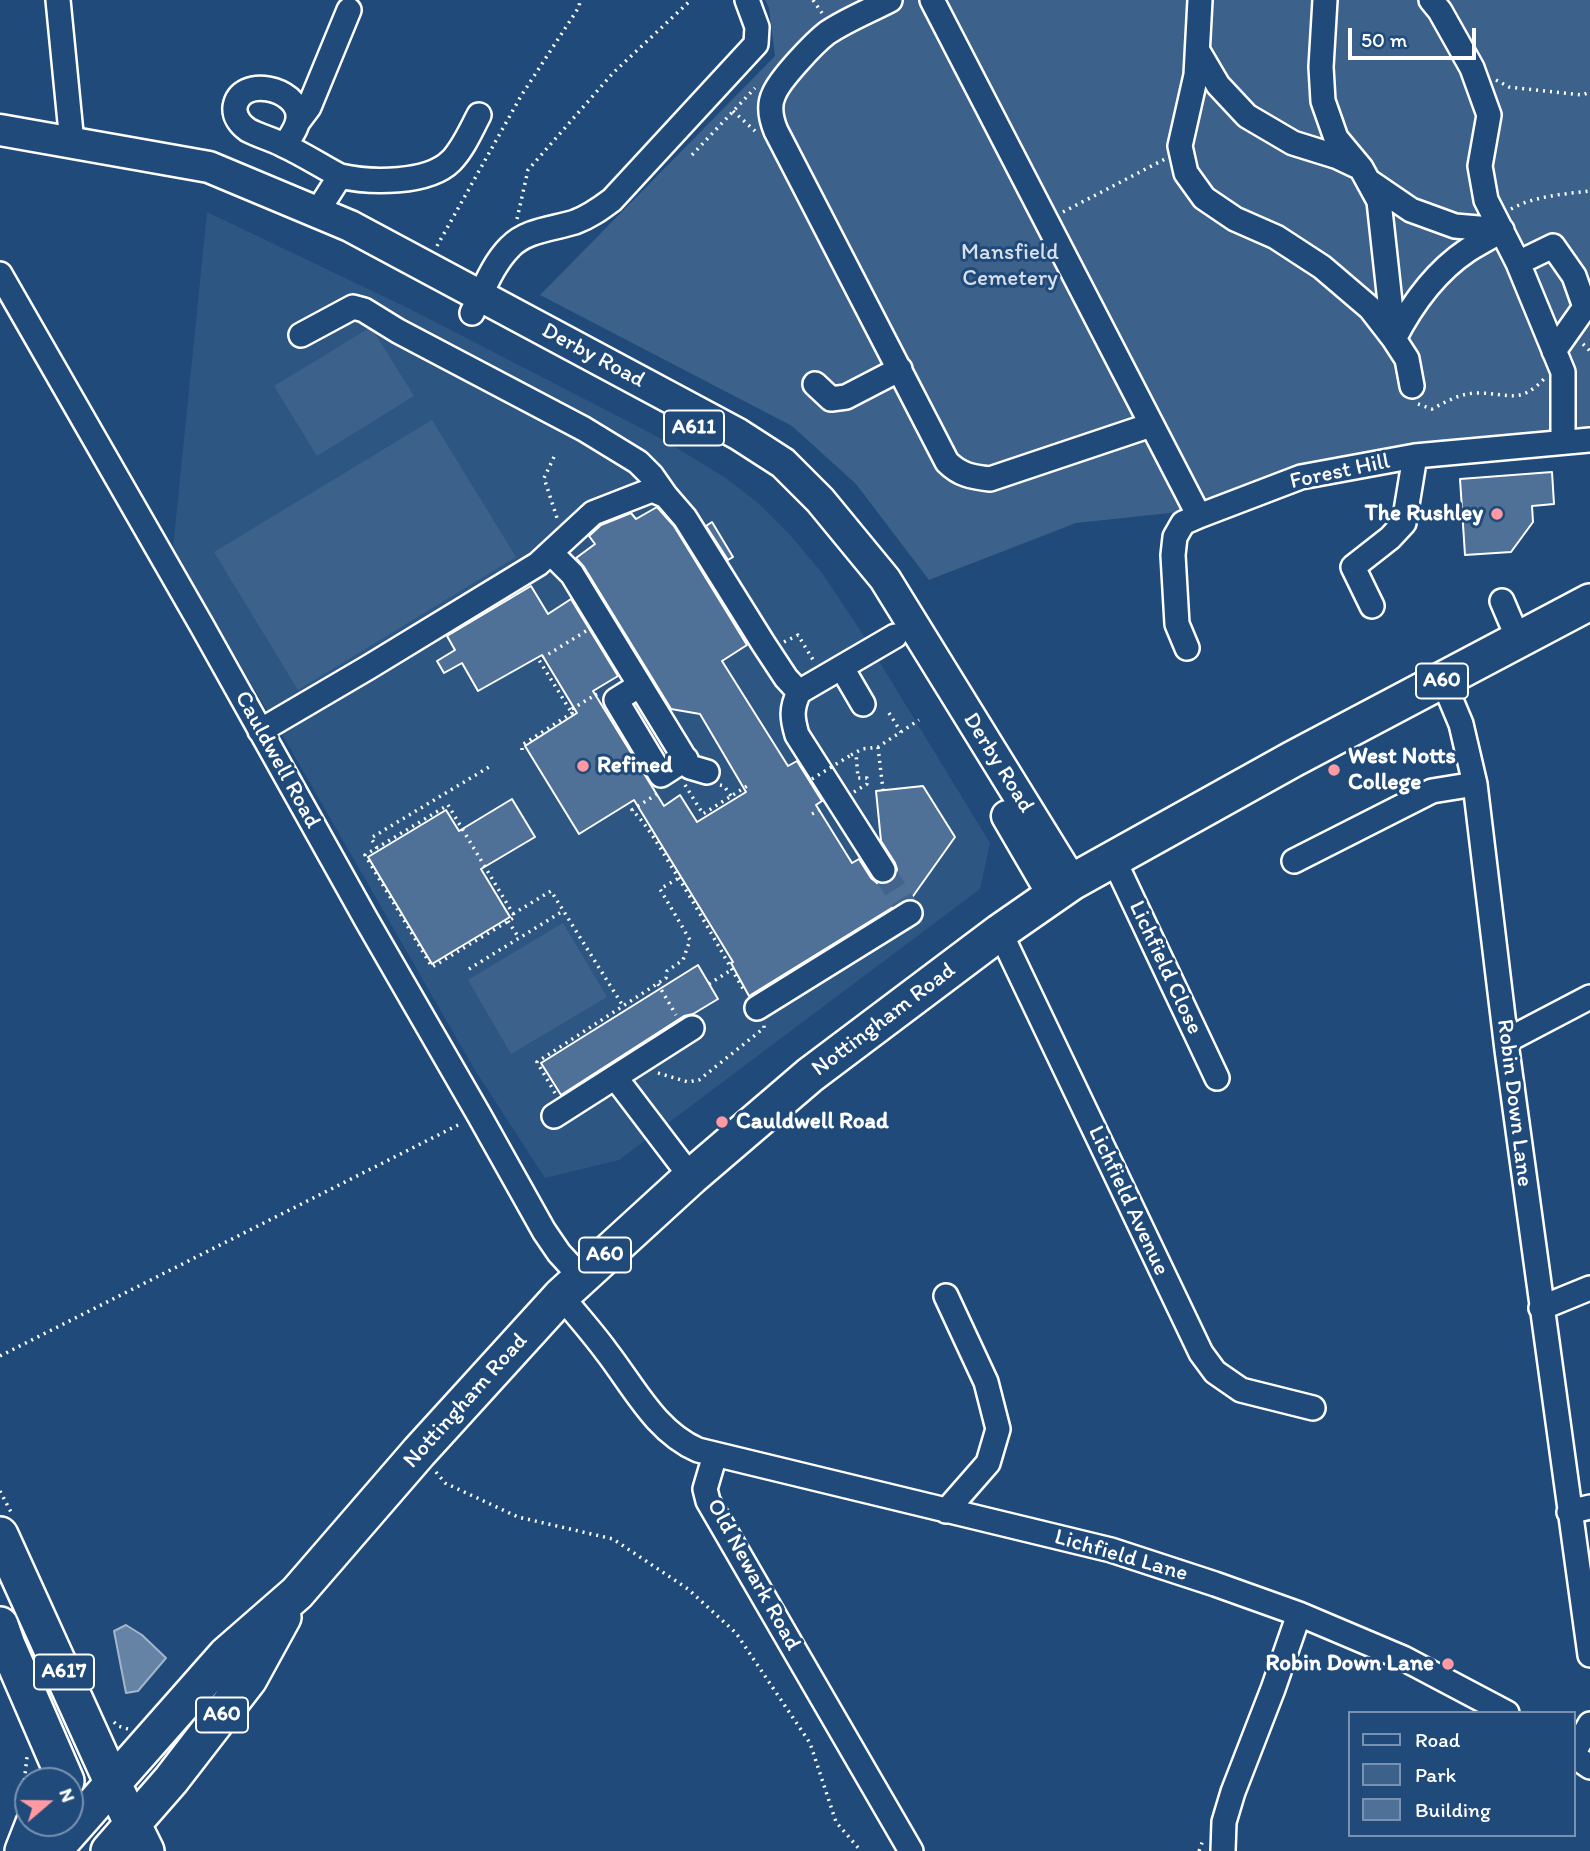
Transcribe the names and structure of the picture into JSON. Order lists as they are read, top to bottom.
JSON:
{
  "streets": {
    "highway": ["A60", "Nottingham Road", "A617"],
    "main road": ["Derby Road", "A611"],
    "street": [
      "Forest Hill",
      "Cauldwell Road",
      "Lichfield Close",
      "Robin Down Lane",
      "Lichfield Avenue",
      "Lichfield Lane",
      "Old Newark Road"
    ]
  },
  "crossings": [
    ["Derby Road", "Nottingham Road"],
    ["Cauldwell Road", "Nottingham Road"],
    ["Lichfield Close", "Nottingham Road"],
    ["Nottingham Road", "Robin Down Lane"],
    ["Nottingham Road", "Lichfield Avenue"],
    ["Nottingham Road", "A617"],
    ["Lichfield Lane", "Old Newark Road"]
  ],
  "parks": ["Mansfield Cemetery"],
  "places": [
    "The Rushley",
    "Refined",
    "West Notts College",
    "Cauldwell Road",
    "Robin Down Lane"
  ],
  "legend": ["Road", "Park", "Building"],
  "scale_bar": "50 m",
  "north": "right"
}
